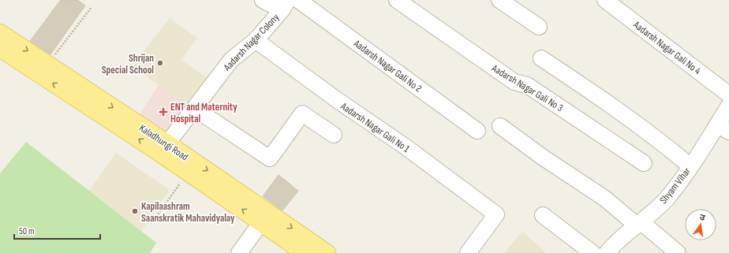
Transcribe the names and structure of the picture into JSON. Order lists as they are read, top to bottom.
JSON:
{
  "streets": {
    "main road": ["Kaladhungi Road"],
    "street": [
      "Aadarsh Nagar Colony",
      "Aadarsh Nagar Gali No 4",
      "Aadarsh Nagar Gali No 2",
      "Aadarsh Nagar Gali No 3",
      "Aadarsh Nagar Gali No 1",
      "Shyam Vihar"
    ]
  },
  "crossings": [
    ["Aadarsh Nagar Colony", "Aadarsh Nagar Gali No 1"],
    ["Aadarsh Nagar Colony", "Kaladhungi Road"]
  ],
  "places": {
    "other": ["Shrijan Special School", "Kapilaashram Saanskratik Mahavidyalay"],
    "health": ["ENT and Maternity Hospital"]
  },
  "scale_bar": "50 m",
  "north": "top"
}
